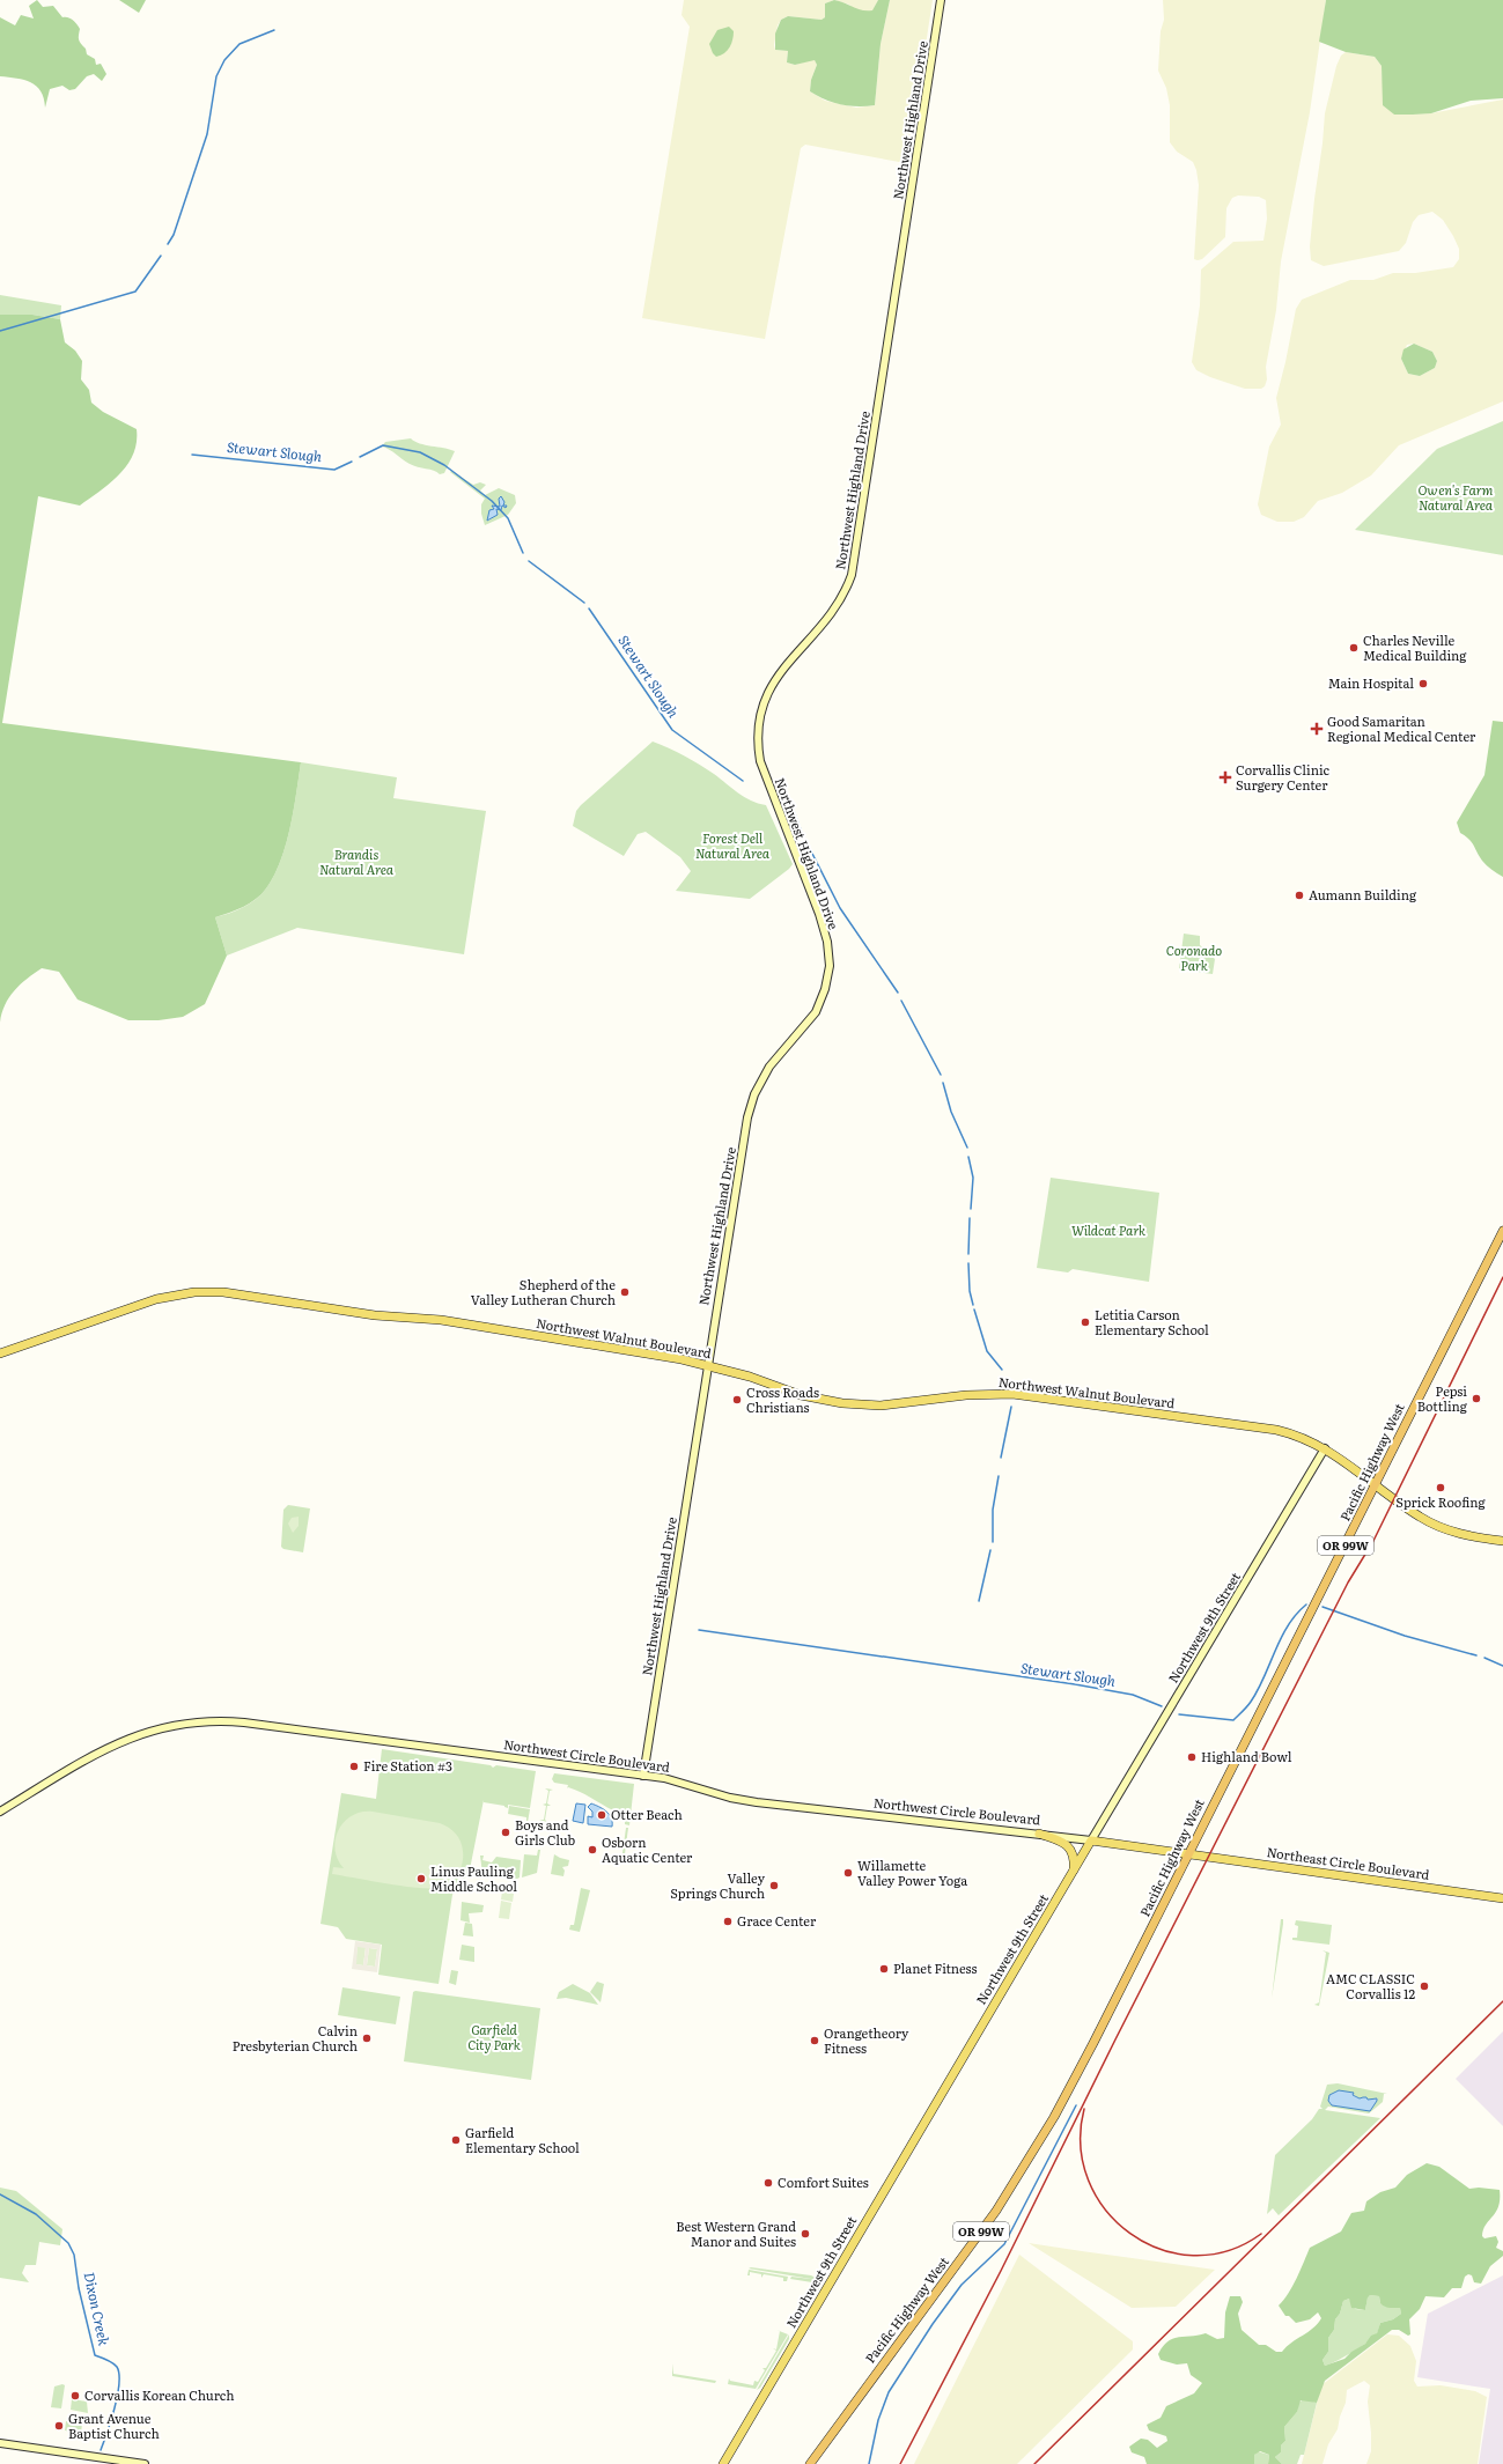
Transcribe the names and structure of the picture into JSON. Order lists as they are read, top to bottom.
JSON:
{
  "streets": {
    "highway": ["Pacific Highway West", "OR 99W"],
    "main road": [
      "Northwest Highland Drive",
      "Northwest Walnut Boulevard",
      "Northwest 9th Street",
      "Northwest Circle Boulevard",
      "Northeast Circle Boulevard"
    ]
  },
  "crossings": [
    ["Northwest Highland Drive", "Northwest Walnut Boulevard"],
    ["Northwest Highland Drive", "Northwest Circle Boulevard"],
    ["Northwest Walnut Boulevard", "Pacific Highway West"],
    ["Northwest Walnut Boulevard", "Northwest 9th Street"],
    ["Pacific Highway West", "Northwest Circle Boulevard"],
    ["Pacific Highway West", "Northeast Circle Boulevard"],
    ["Northwest 9th Street", "Northwest Circle Boulevard"],
    ["Northwest Circle Boulevard", "Northeast Circle Boulevard"]
  ],
  "water": ["Stewart Slough", "Dixon Creek"],
  "parks": [
    "Owen's Farm Natural Area",
    "Forest Dell Natural Area",
    "Brandis Natural Area",
    "Coronado Park",
    "Wildcat Park",
    "Garfield City Park"
  ],
  "places": {
    "other": [
      "Charles Neville Medical Building",
      "Main Hospital",
      "Aumann Building",
      "Shepherd of the Valley Lutheran Church",
      "Letitia Carson Elementary School",
      "Pepsi Bottling",
      "Cross Roads Christians",
      "Sprick Roofing",
      "Highland Bowl",
      "Fire Station #3",
      "Otter Beach",
      "Boys and Girls Club",
      "Osborn Aquatic Center",
      "Willamette Valley Power Yoga",
      "Linus Pauling Middle School",
      "Valley Springs Church",
      "Grace Center",
      "Planet Fitness",
      "AMC CLASSIC Corvallis 12",
      "Calvin Presbyterian Church",
      "Orangetheory Fitness",
      "Garfield Elementary School",
      "Comfort Suites",
      "Best Western Grand Manor and Suites",
      "Corvallis Korean Church",
      "Grant Avenue Baptist Church"
    ],
    "health": ["Good Samaritan Regional Medical Center", "Corvallis Clinic Surgery Center"]
  }
}
